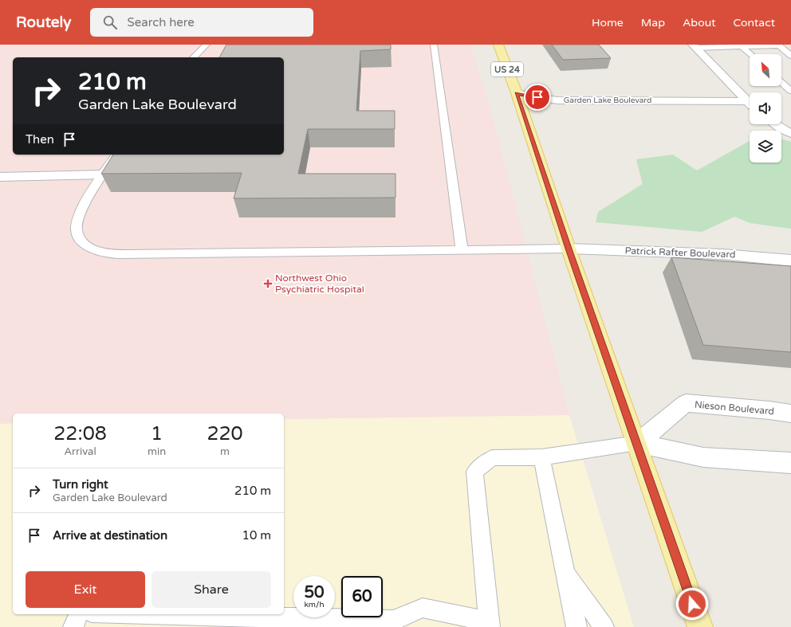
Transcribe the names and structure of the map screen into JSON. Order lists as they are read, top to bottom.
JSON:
{
  "streets": {
    "main road": ["US 24"],
    "street": ["Garden Lake Boulevard", "Patrick Rafter Boulevard", "Nieson Boulevard"]
  },
  "crossings": [
    ["US 24", "Garden Lake Boulevard"],
    ["US 24", "Patrick Rafter Boulevard"],
    ["US 24", "Nieson Boulevard"]
  ],
  "places": {
    "health": ["Northwest Ohio Psychiatric Hospital"]
  },
  "north": "top left",
  "page": {
    "header": "Routely",
    "search": "Search here",
    "nav": [
      "Home",
      "Map",
      "About",
      "Contact"
    ],
    "turn": ["210 m", "Garden Lake Boulevard"],
    "then": "Then",
    "eta": [
      "22:08",
      "Arrival",
      "1",
      "min",
      "220",
      "m"
    ],
    "list": [
      {
        "name": "Turn right",
        "note": "Garden Lake Boulevard",
        "value": "210 m"
      },
      {
        "name": "Arrive at destination",
        "value": "10 m"
      }
    ],
    "buttons": ["Exit", "Share"],
    "speed": "50 km/h",
    "limit": "60"
  }
}
